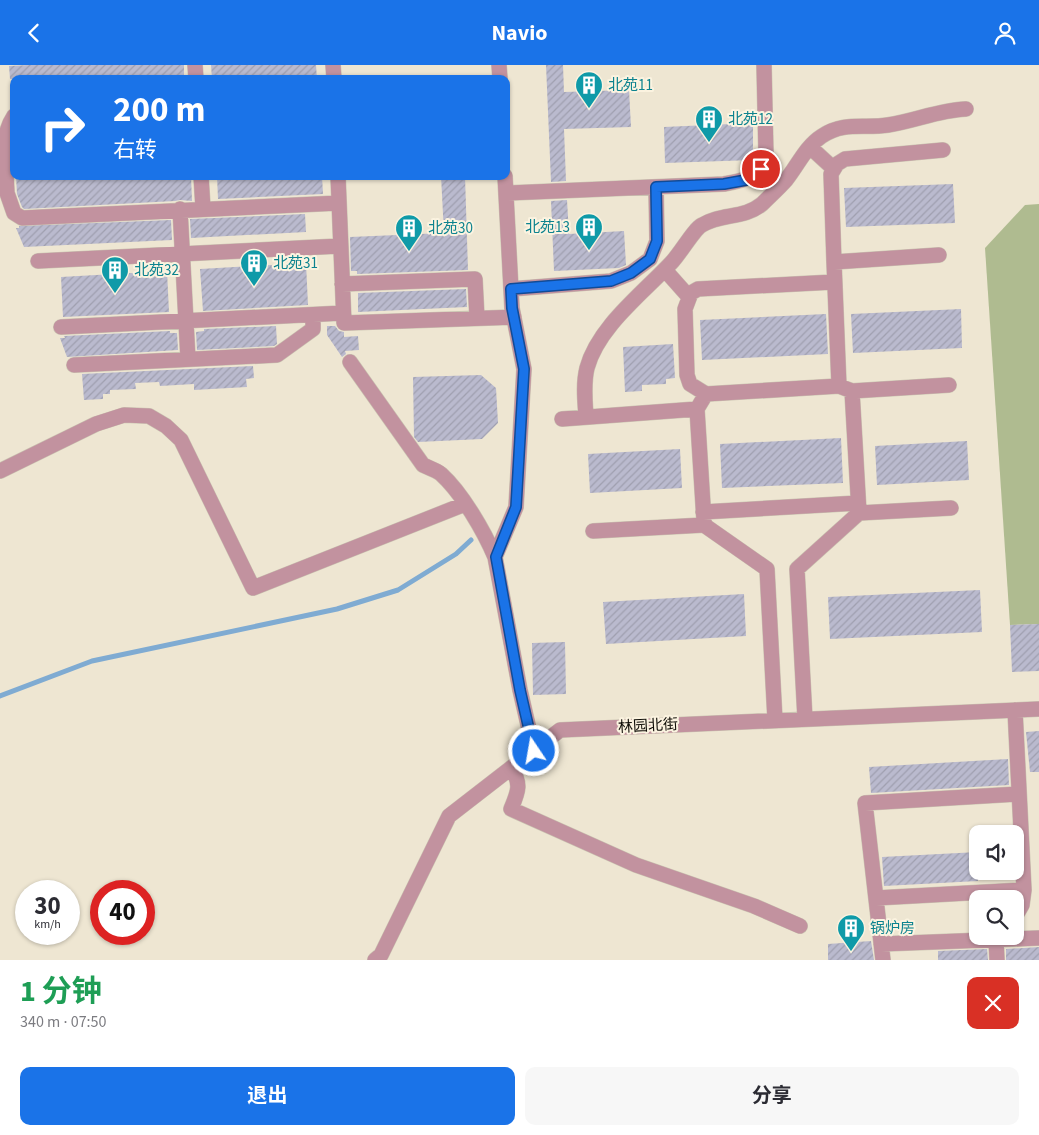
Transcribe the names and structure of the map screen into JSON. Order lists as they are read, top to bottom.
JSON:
{
  "streets": {
    "street": ["林园北街"]
  },
  "places": {
    "building": [
      "北苑11",
      "北苑12",
      "北苑13",
      "北苑30",
      "北苑31",
      "北苑32",
      "锅炉房"
    ]
  },
  "page": {
    "header": "Navio",
    "turn": ["200 m", "右转"],
    "speed": "30 km/h",
    "limit": "40",
    "heading": ["1 分钟", "340 m · 07:50"],
    "buttons": ["退出", "分享"]
  }
}
